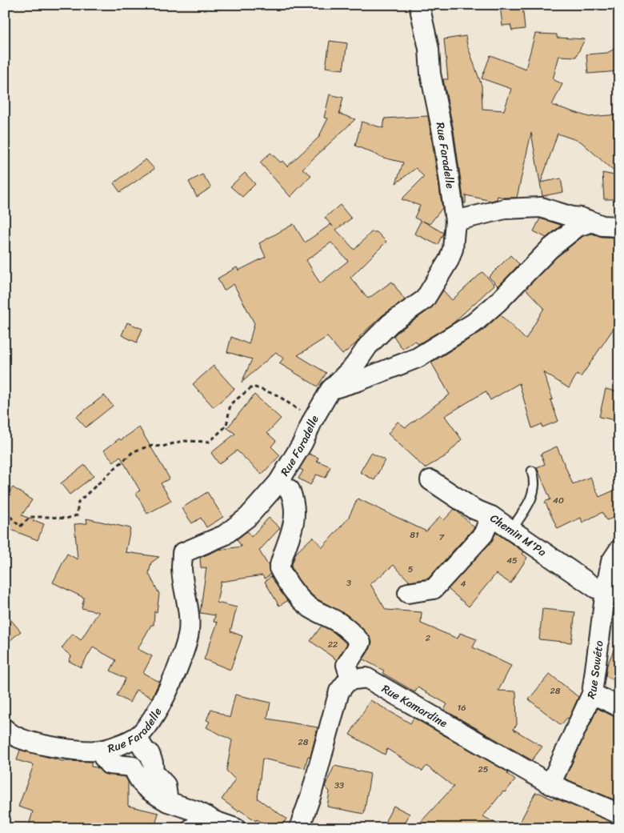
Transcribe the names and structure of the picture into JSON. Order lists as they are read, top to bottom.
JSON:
{
  "streets": {
    "street": [
      "Rue Faradelle",
      "Chemin M'Pa",
      "Rue Sowéto",
      "Rue Kamardine"
    ]
  },
  "crossings": [
    ["Chemin M'Pa", "Rue Sowéto"],
    ["Rue Sowéto", "Rue Kamardine"]
  ],
  "house_numbers": [
    "40",
    "81",
    "7",
    "45",
    "5",
    "3",
    "4",
    "2",
    "22",
    "28",
    "16",
    "28",
    "25",
    "33"
  ]
}
